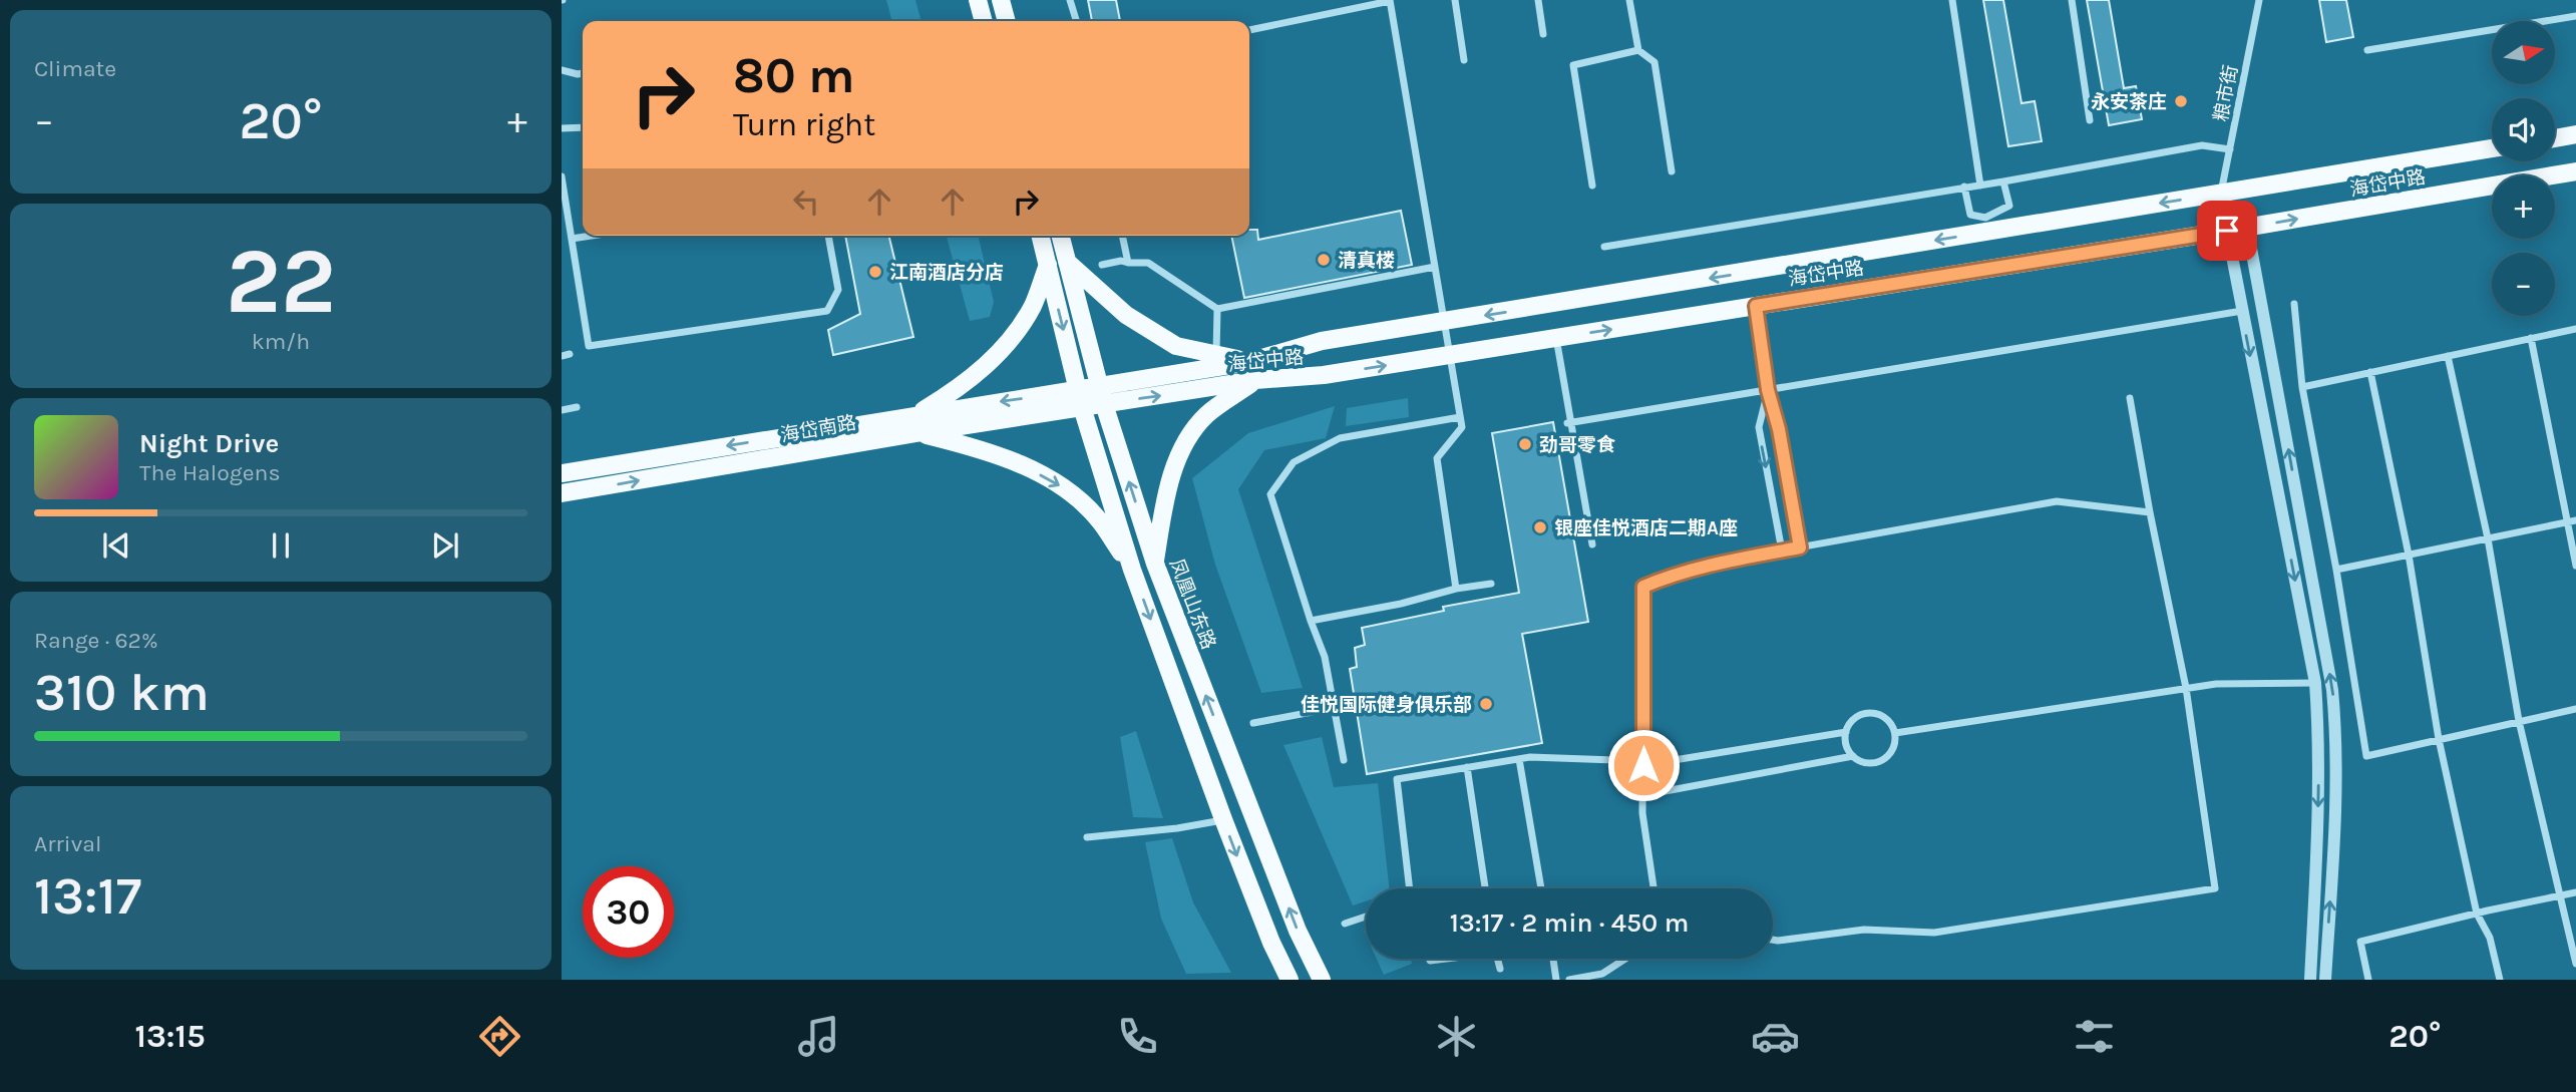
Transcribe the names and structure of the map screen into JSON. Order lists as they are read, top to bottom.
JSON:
{
  "streets": {
    "main road": ["海岱中路", "海岱南路", "凤凰山东路"],
    "street": ["粮市街"]
  },
  "crossings": [
    ["粮市街", "海岱中路"],
    ["海岱中路", "海岱南路"],
    ["海岱中路", "凤凰山东路"]
  ],
  "places": [
    "永安茶庄",
    "清真楼",
    "江南酒店分店",
    "劲哥零食",
    "银座佳悦酒店二期A座",
    "佳悦国际健身俱乐部"
  ],
  "north": "right",
  "page": {
    "tile": [
      "Climate",
      ["22", "km/h"],
      ["Range · 62%", "310 km"],
      ["Arrival", "13:17"]
    ],
    "map_buttons": ["+", "−"],
    "turn": ["80 m", "Turn right"],
    "heat": ["−", "20°", "+"],
    "song": ["Night Drive", "The Halogens"],
    "limit": "30",
    "trip": "13:17 · 2 min · 450 m",
    "tabs": ["13:15", "20°"]
  }
}
